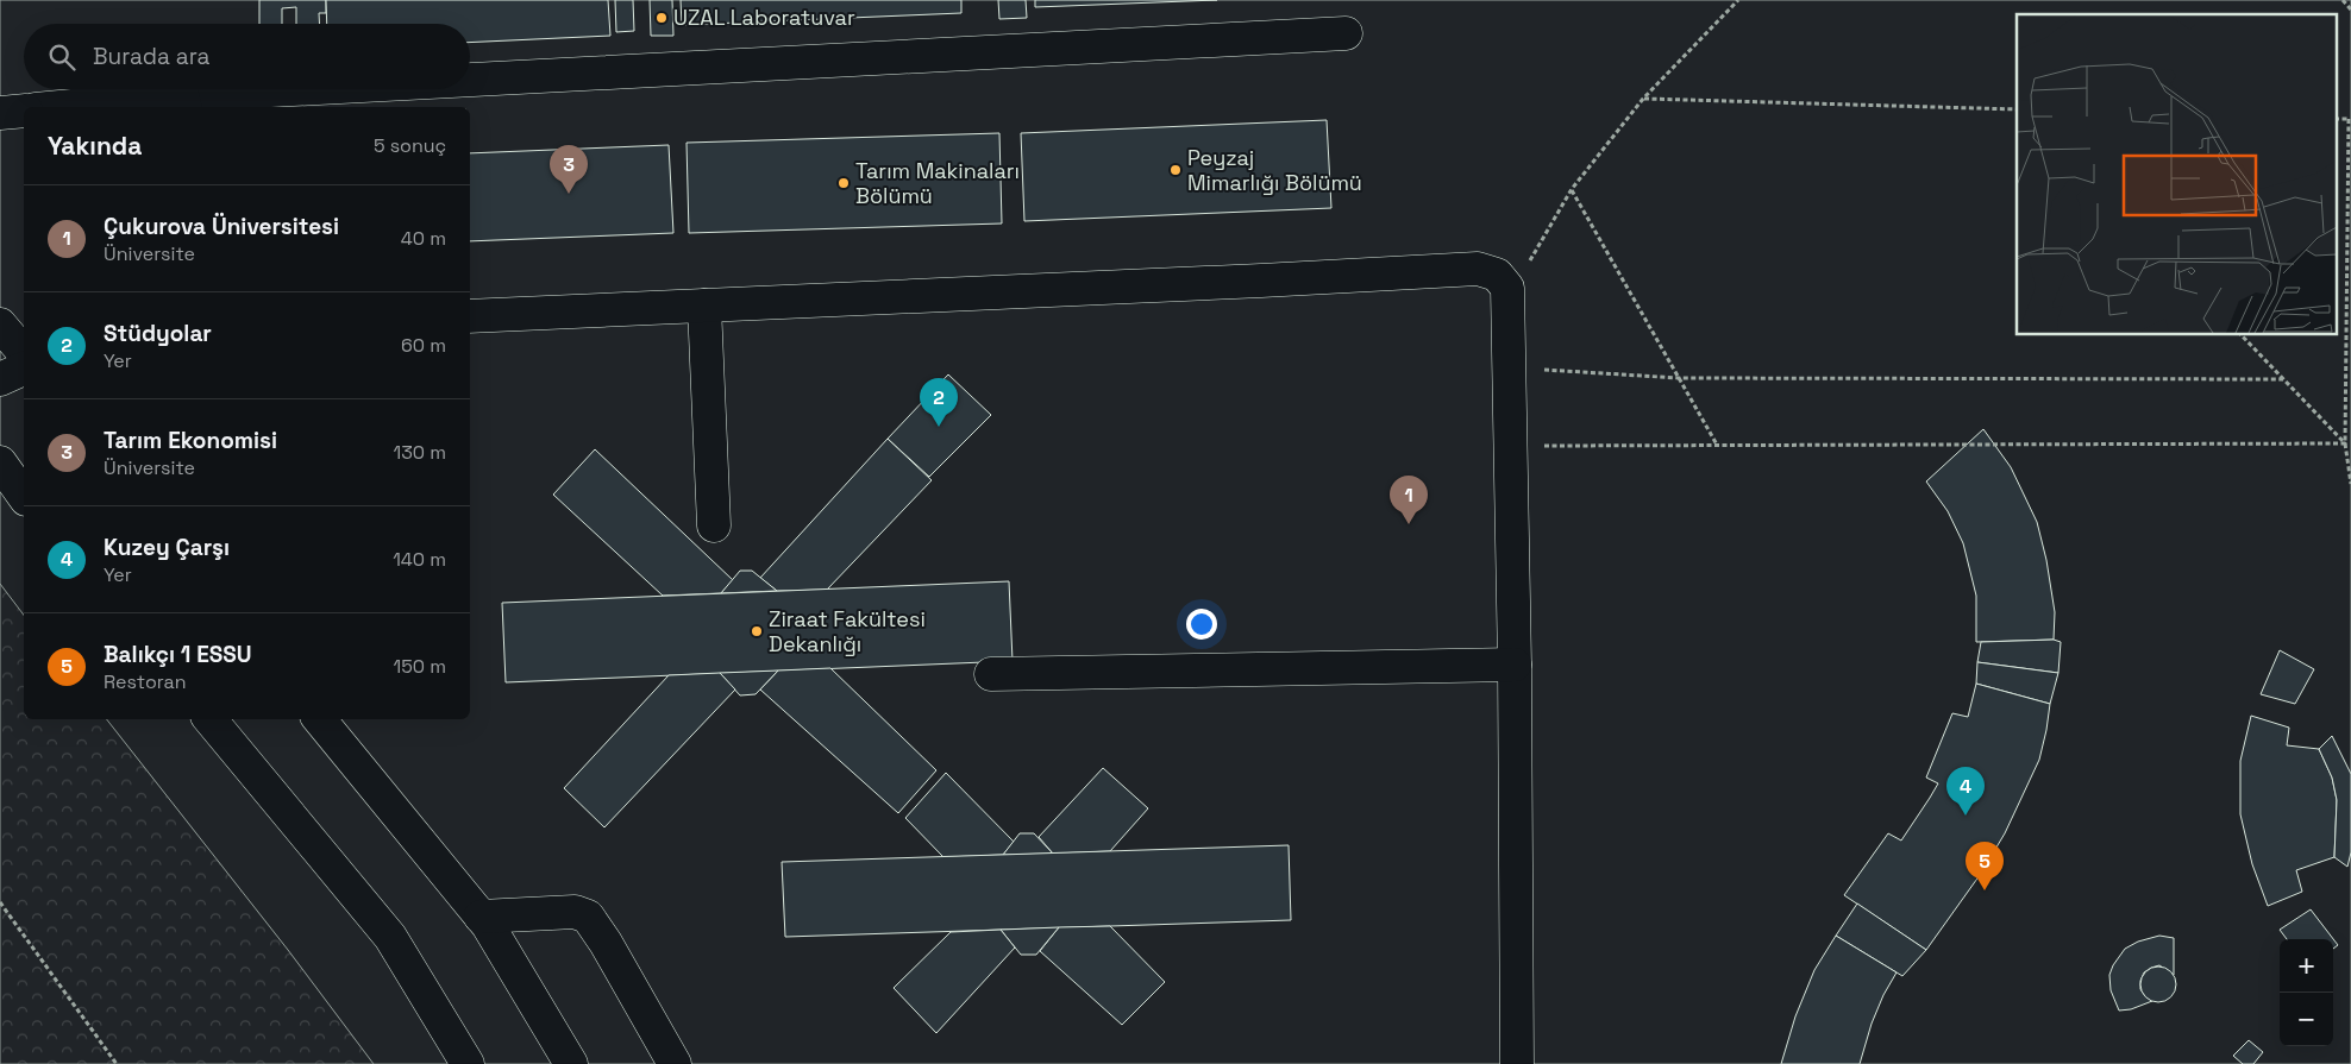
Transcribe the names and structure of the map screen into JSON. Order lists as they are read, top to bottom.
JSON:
{
  "places": [
    "UZAL Laboratuvar",
    "Peyzaj Mimarlığı Bölümü",
    "Tarım Makinaları Bölümü",
    "Ziraat Fakültesi Dekanlığı"
  ],
  "page": {
    "search": "Burada ara",
    "heading": ["Yakında", "5 sonuç"],
    "pins": [
      "3",
      "2",
      "1",
      "4",
      "5"
    ],
    "list": [
      {
        "mark": "1",
        "name": "Çukurova Üniversitesi",
        "note": "Üniversite",
        "value": "40 m"
      },
      {
        "mark": "2",
        "name": "Stüdyolar",
        "note": "Yer",
        "value": "60 m"
      },
      {
        "mark": "3",
        "name": "Tarım Ekonomisi",
        "note": "Üniversite",
        "value": "130 m"
      },
      {
        "mark": "4",
        "name": "Kuzey Çarşı",
        "note": "Yer",
        "value": "140 m"
      },
      {
        "mark": "5",
        "name": "Balıkçı 1 ESSU",
        "note": "Restoran",
        "value": "150 m"
      }
    ],
    "map_buttons": ["+", "−"]
  }
}
